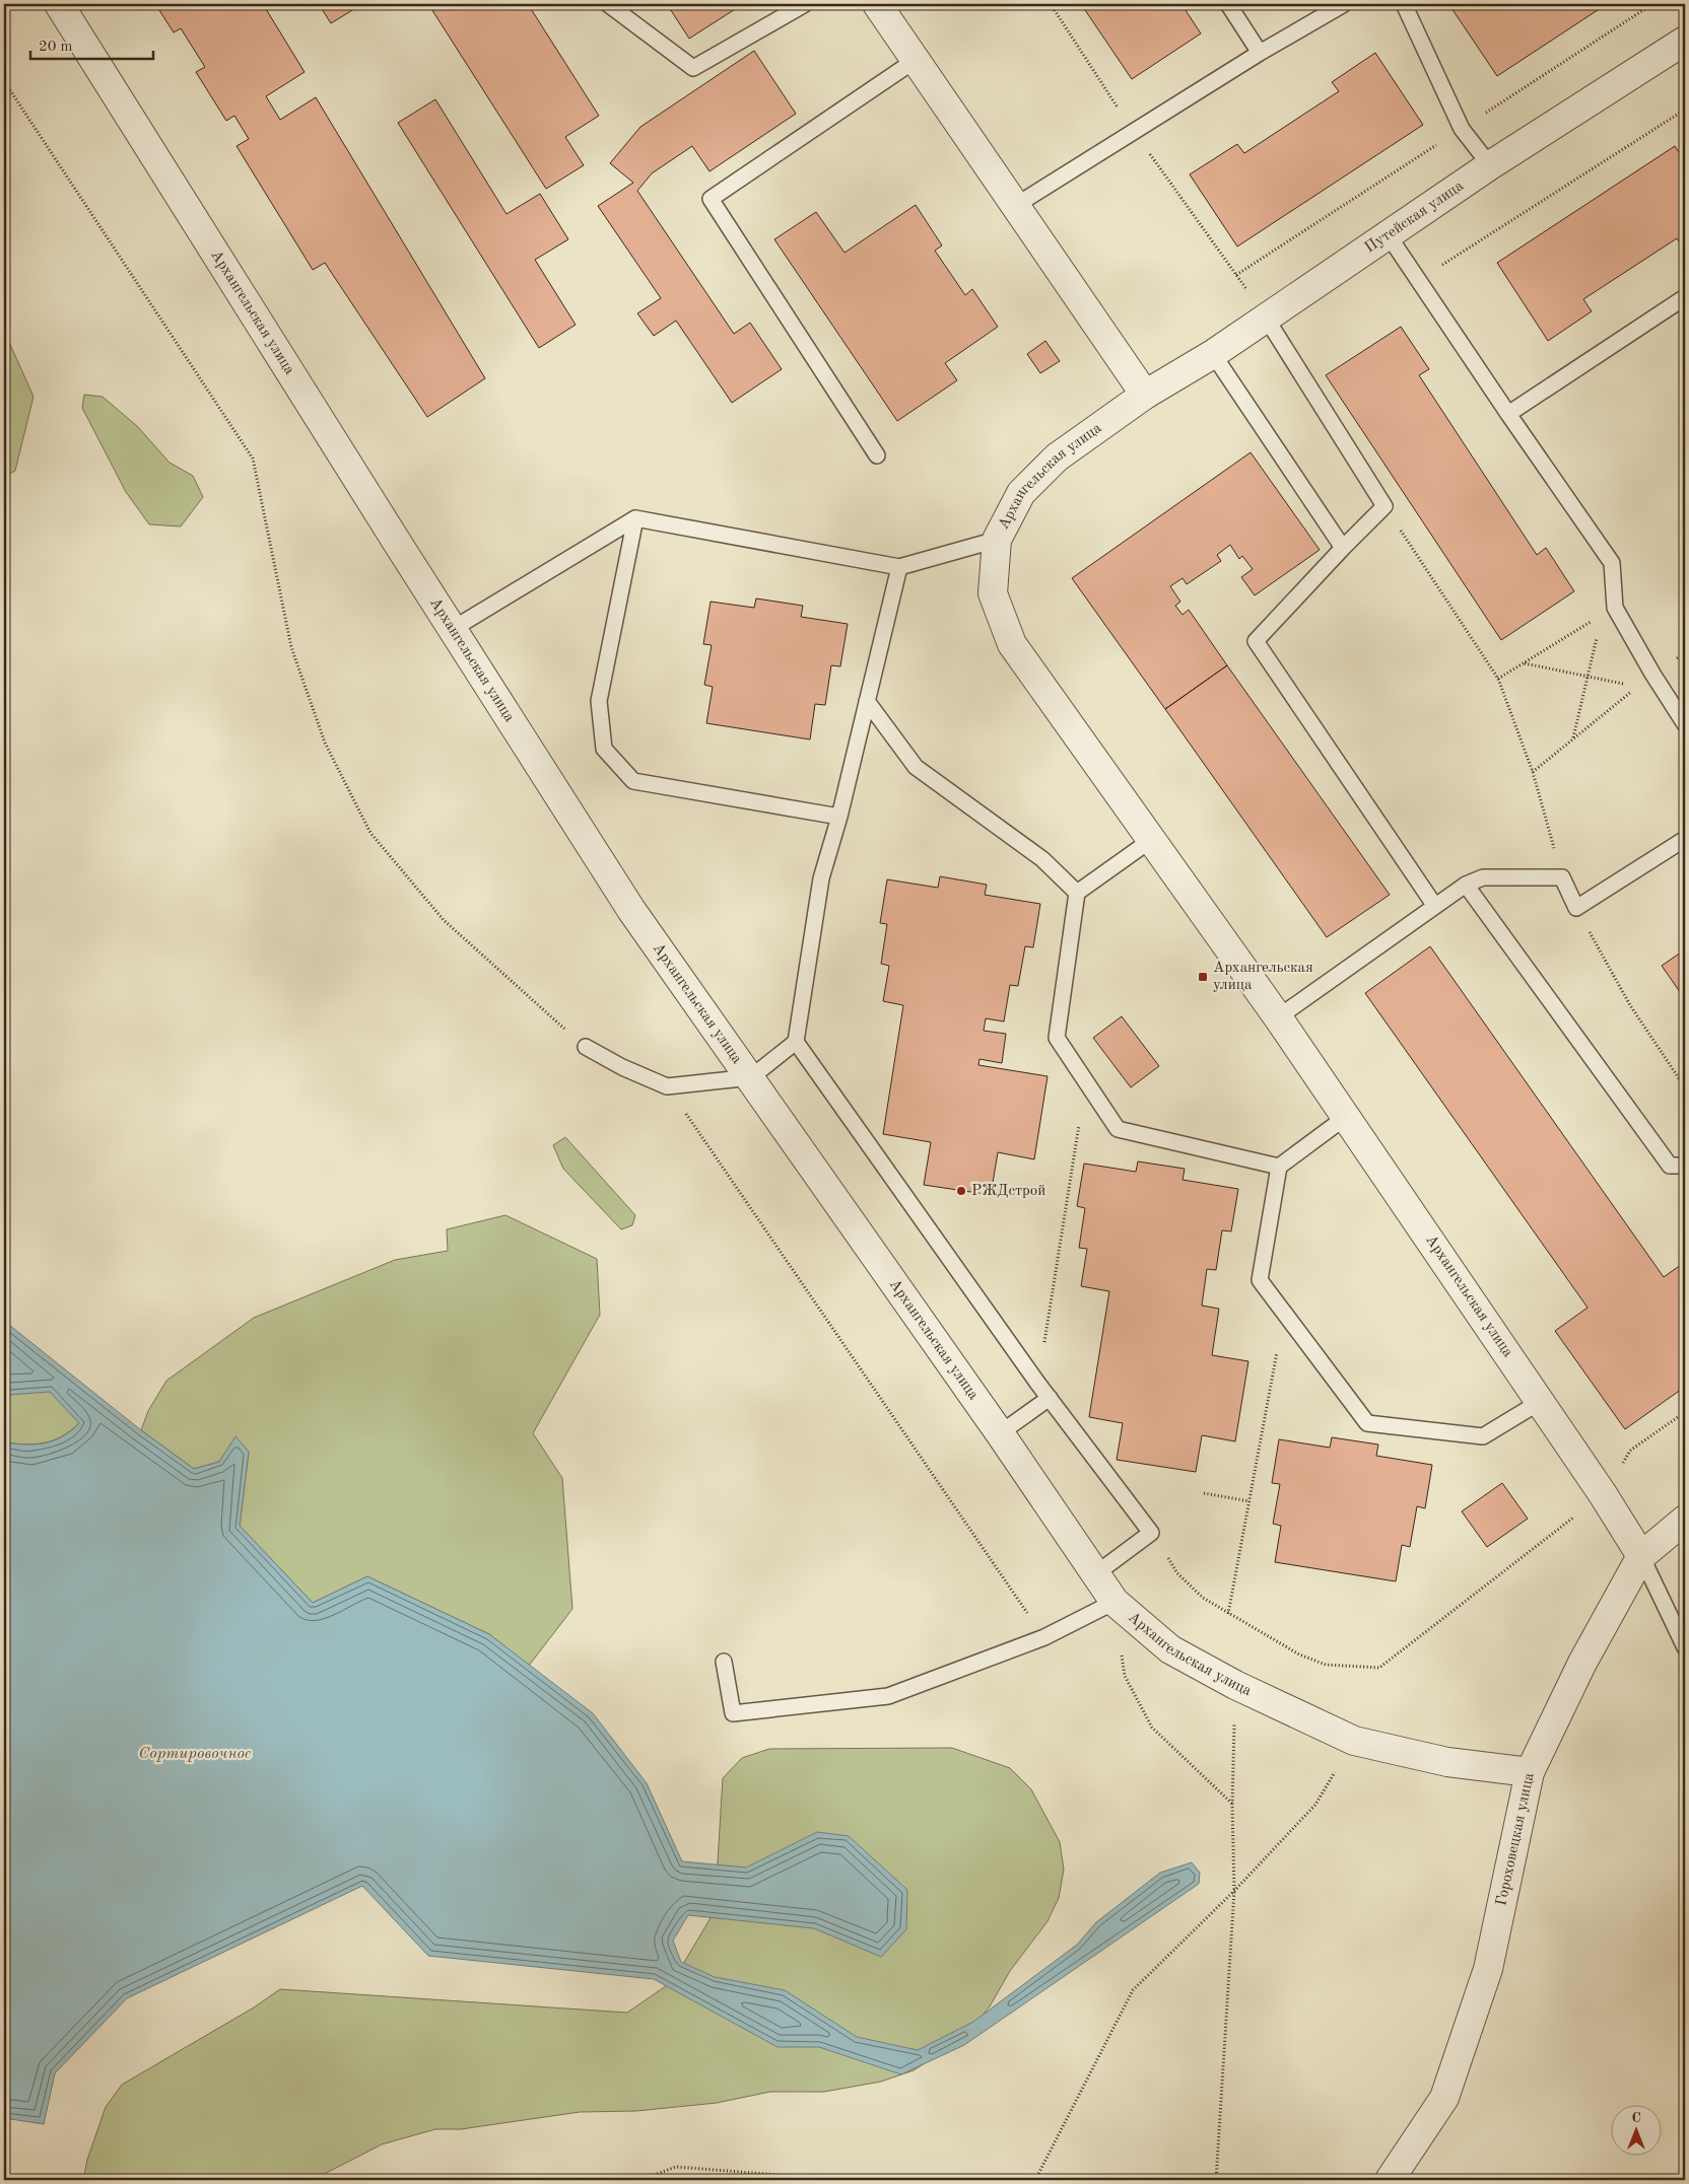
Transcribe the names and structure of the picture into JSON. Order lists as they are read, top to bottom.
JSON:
{
  "streets": {
    "street": ["Путейская улица", "Архангельская улица", "Гороховецкая улица"]
  },
  "crossings": [
    ["Путейская улица", "Архангельская улица"],
    ["Архангельская улица", "Гороховецкая улица"]
  ],
  "water": ["Сортировочное"],
  "places": {
    "transit": ["Архангельская улица"],
    "other": ["РЖДстрой"]
  },
  "scale_bar": "20 m",
  "north": "top"
}
